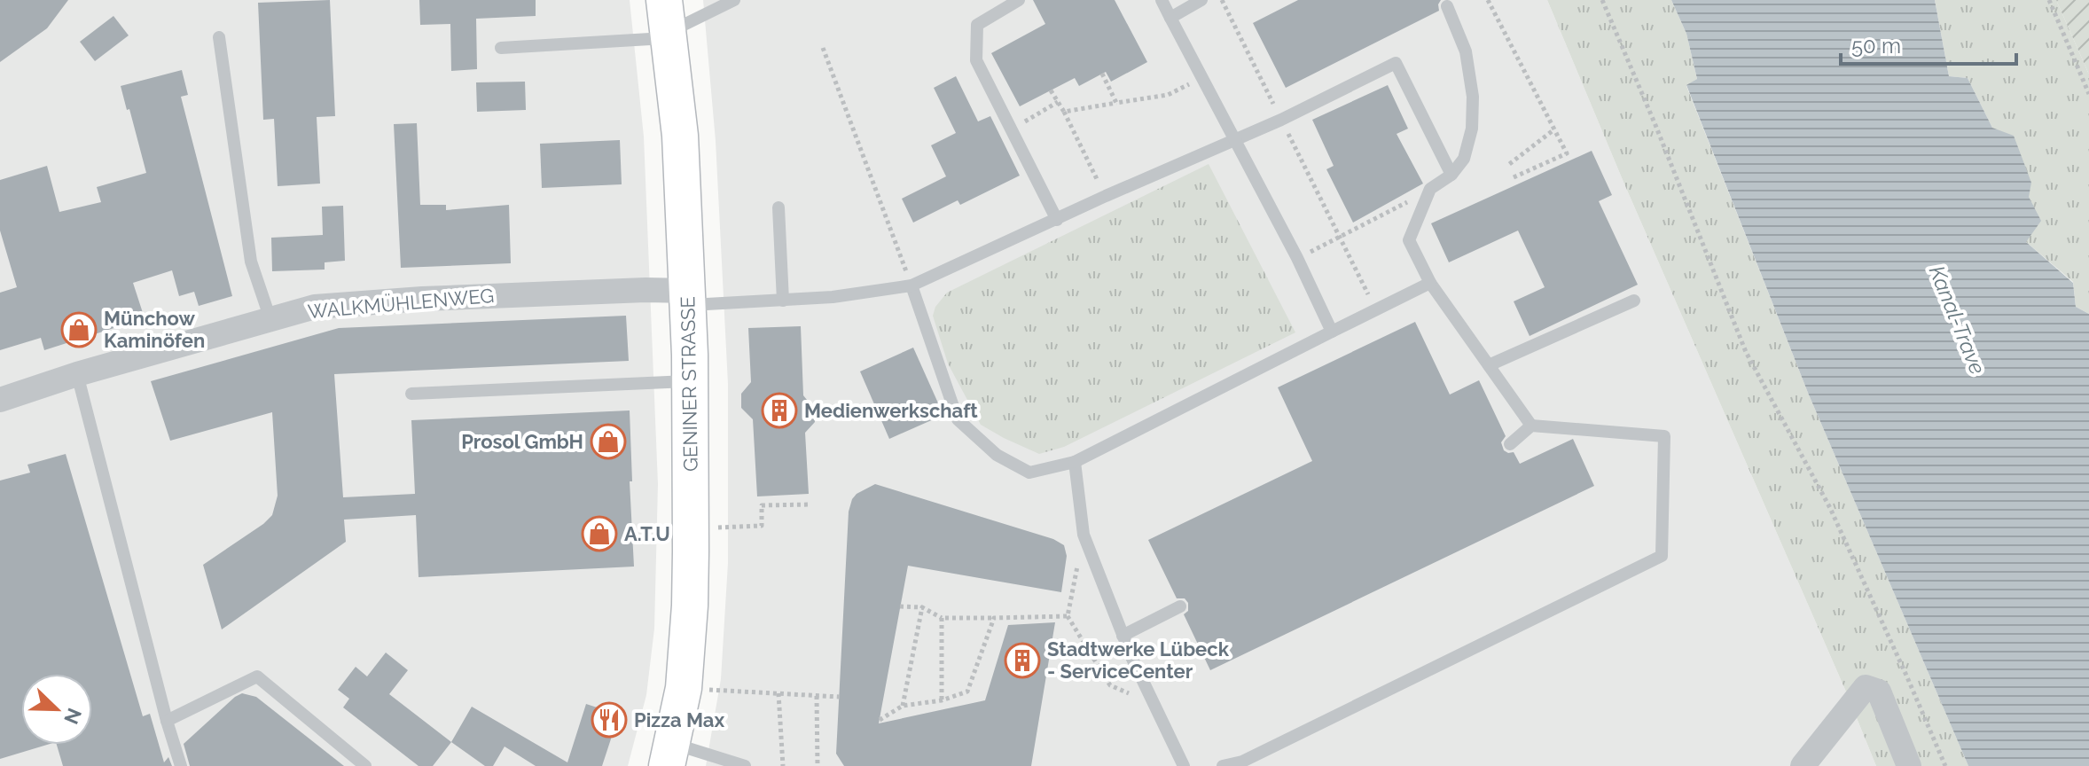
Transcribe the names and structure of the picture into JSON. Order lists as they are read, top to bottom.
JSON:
{
  "streets": {
    "main road": ["GENINER STRASSE"],
    "street": ["WALKMÜHLENWEG"]
  },
  "crossings": [
    ["WALKMÜHLENWEG", "GENINER STRASSE"]
  ],
  "water": ["Kanal-Trave"],
  "places": {
    "shop": ["Münchow Kaminöfen", "Prosol GmbH", "A.T.U"],
    "building": ["Medienwerkschaft", "Stadtwerke Lübeck - ServiceCenter"],
    "restaurant": ["Pizza Max"]
  },
  "scale_bar": "50 m",
  "north": "bottom right"
}
